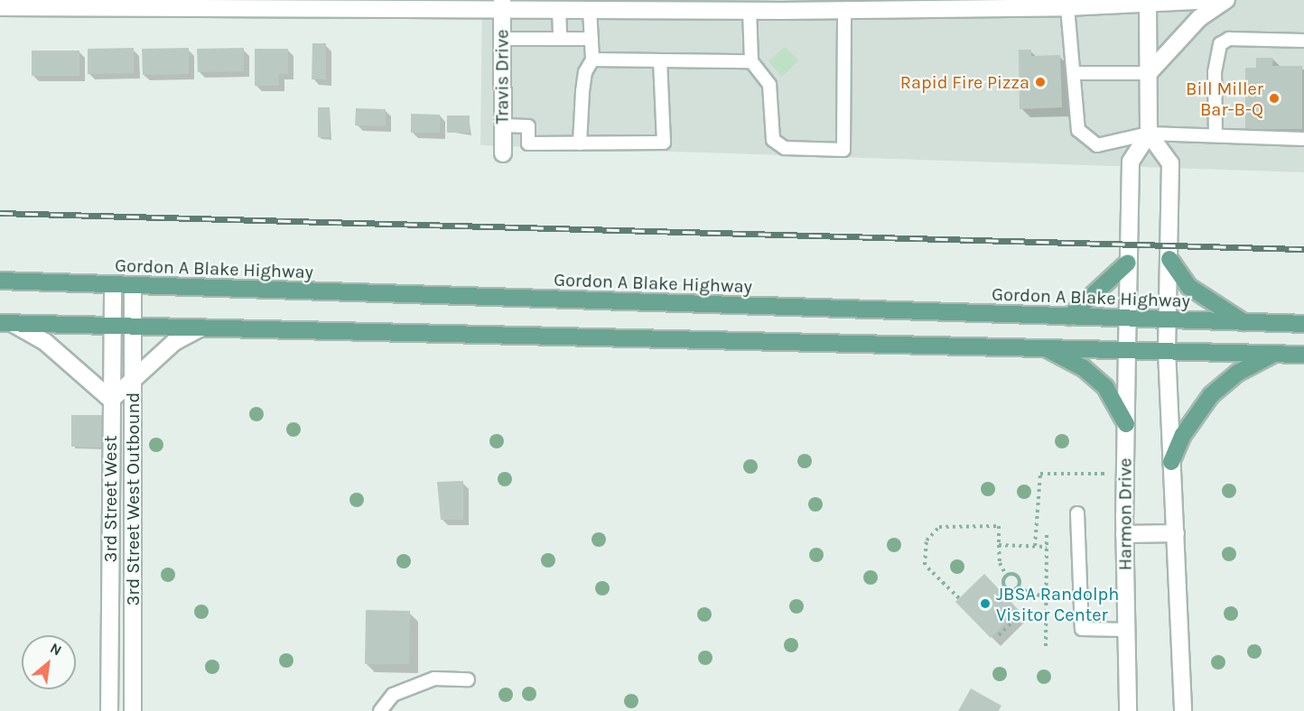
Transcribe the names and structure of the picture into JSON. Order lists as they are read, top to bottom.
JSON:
{
  "streets": {
    "main road": ["Gordon A Blake Highway"],
    "street": [
      "Travis Drive",
      "3rd Street West",
      "3rd Street West Outbound",
      "Harmon Drive"
    ]
  },
  "crossings": [
    ["Gordon A Blake Highway", "3rd Street West"],
    ["Gordon A Blake Highway", "3rd Street West Outbound"],
    ["Gordon A Blake Highway", "Harmon Drive"]
  ],
  "places": ["Rapid Fire Pizza", "Bill Miller Bar-B-Q", "JBSA Randolph Visitor Center"],
  "north": "top right"
}
